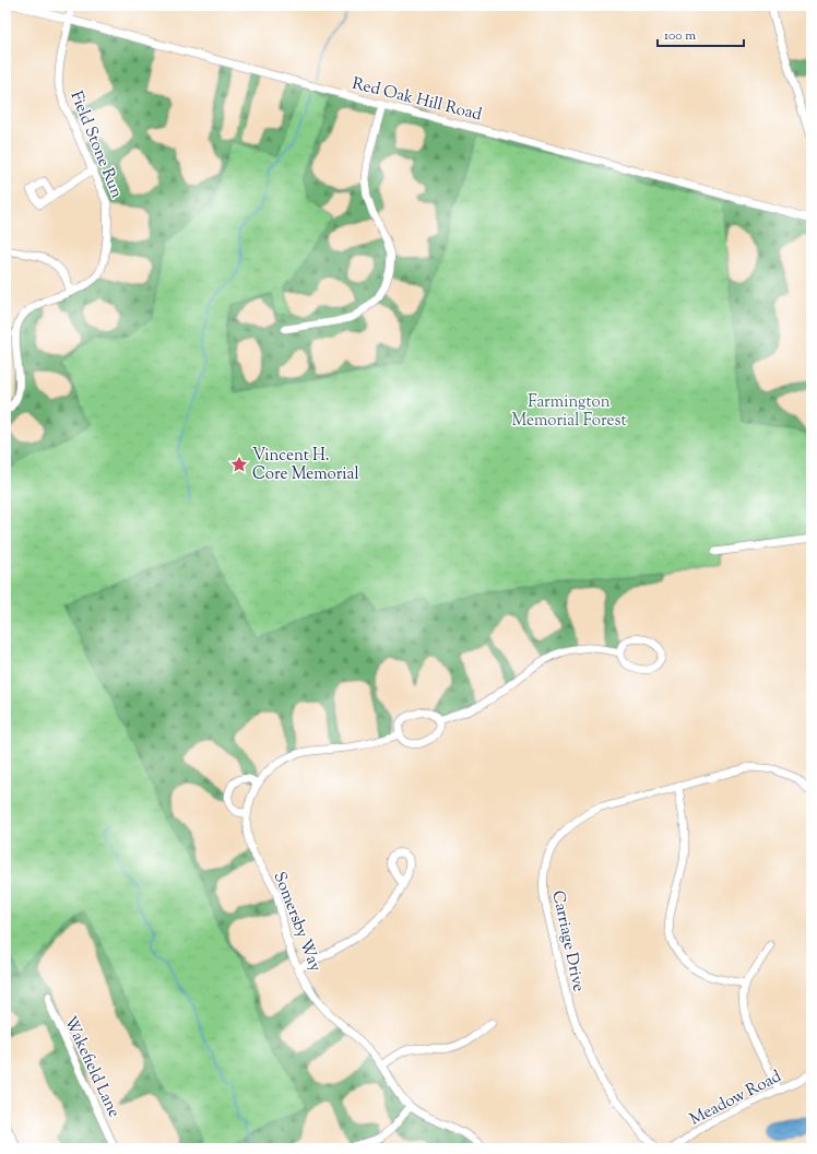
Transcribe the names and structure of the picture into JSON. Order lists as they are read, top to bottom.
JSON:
{
  "streets": {
    "street": [
      "Red Oak Hill Road",
      "Field Stone Run",
      "Somersby Way",
      "Carriage Drive",
      "Wakefield Lane",
      "Meadow Road"
    ]
  },
  "crossings": [
    ["Red Oak Hill Road", "Field Stone Run"]
  ],
  "parks": ["Farmington Memorial Forest"],
  "places": {
    "place": ["Vincent H. Core Memorial"]
  },
  "scale_bar": "100 m"
}
